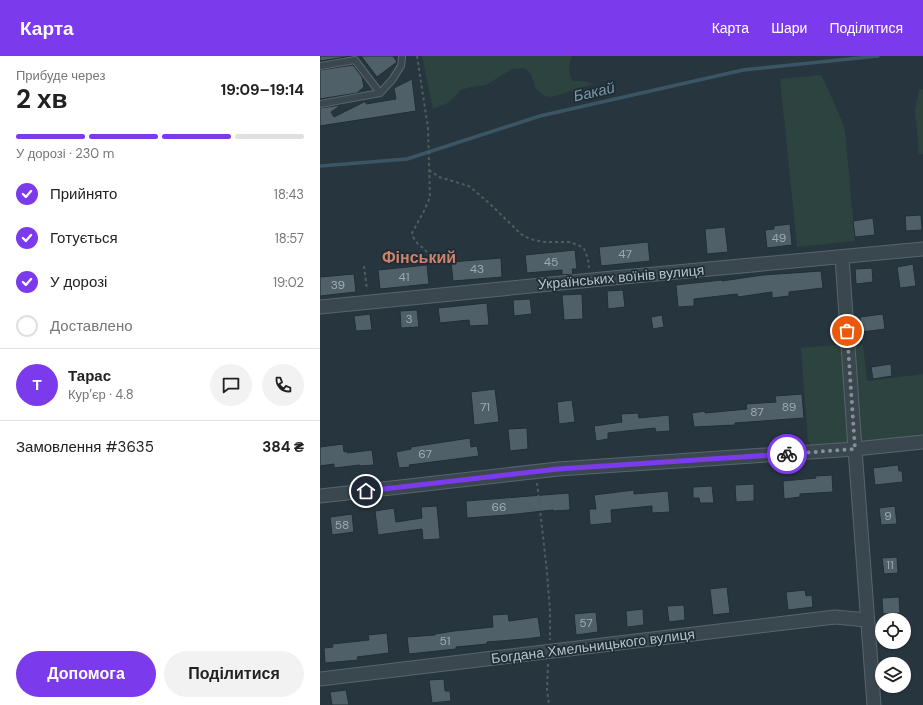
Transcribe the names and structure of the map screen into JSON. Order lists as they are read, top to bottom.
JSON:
{
  "streets": {
    "street": ["Українських воїнів вулиця", "Богдана Хмельницького вулиця"]
  },
  "districts": ["Фінський"],
  "water": ["Бакай"],
  "house_numbers": [
    "49",
    "47",
    "45",
    "43",
    "41",
    "39",
    "3",
    "71",
    "89",
    "87",
    "67",
    "66",
    "9",
    "58",
    "11",
    "57",
    "51"
  ],
  "page": {
    "header": "Карта",
    "nav": ["Карта", "Шари", "Поділитися"],
    "heading": ["2 хв", "Прибуде через", "19:09–19:14"],
    "panel": [
      "Тарас",
      "Кур’єр · 4.8",
      "Замовлення #3635",
      "384 ₴"
    ],
    "bar": "У дорозі · 230 m",
    "list": [
      ["Прийнято", "18:43"],
      ["Готується", "18:57"],
      ["У дорозі", "19:02"],
      "Доставлено"
    ],
    "round": "Т",
    "buttons": ["Допомога", "Поділитися"]
  }
}
